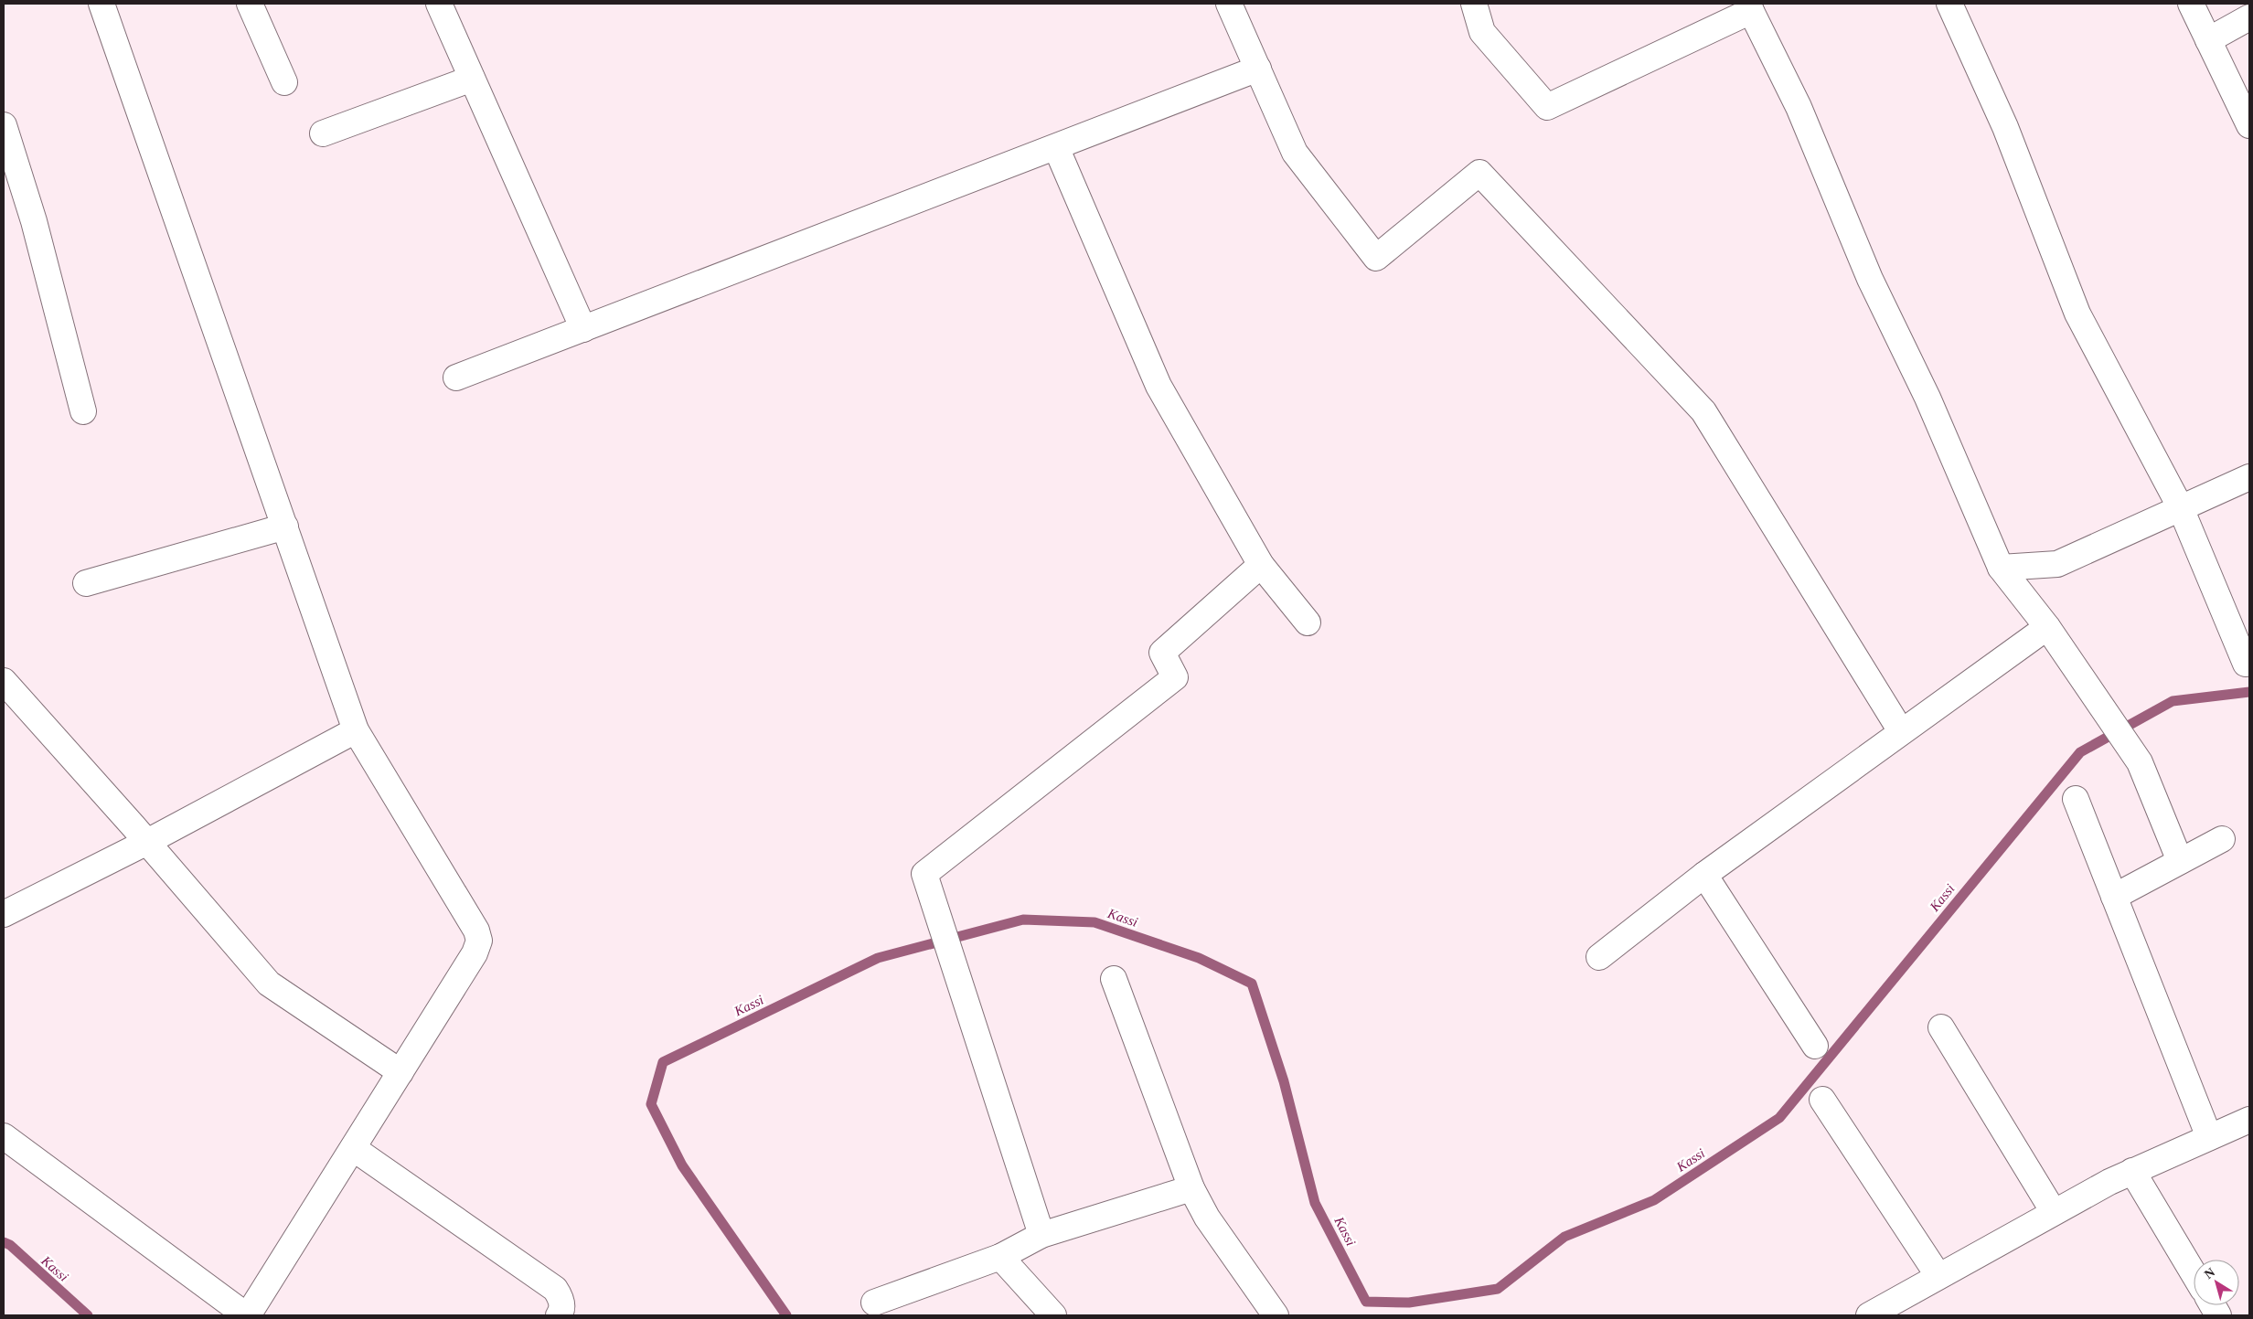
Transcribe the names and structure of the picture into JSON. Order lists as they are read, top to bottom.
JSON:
{
  "water": ["Kassi"],
  "north": "top left"
}
